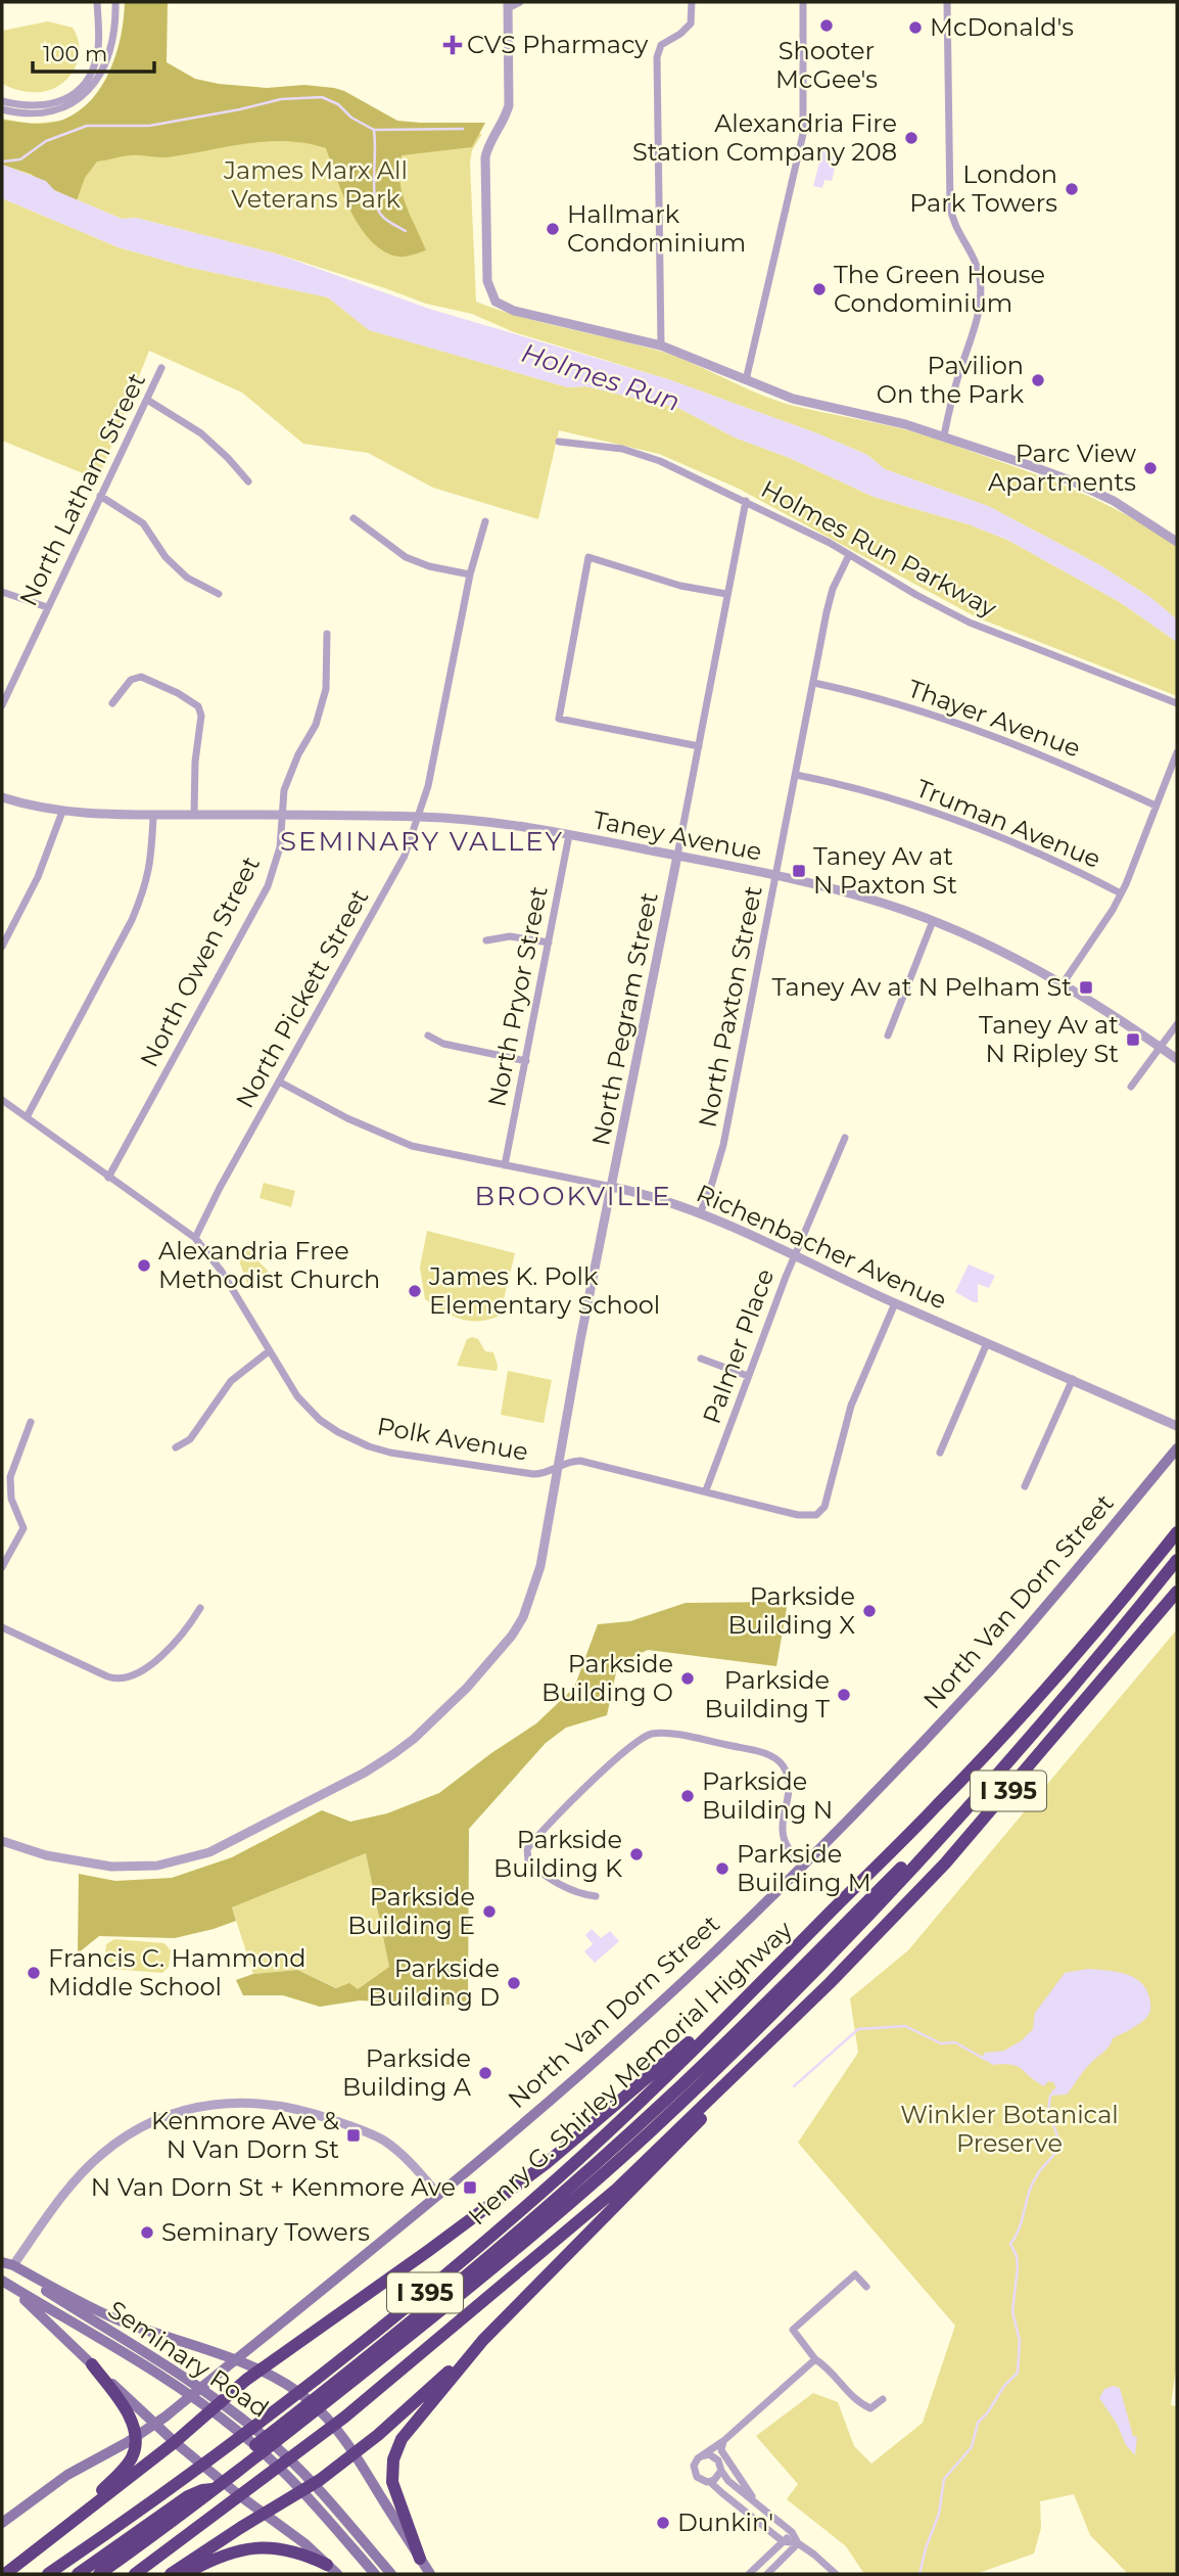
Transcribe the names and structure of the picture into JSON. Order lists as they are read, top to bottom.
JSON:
{
  "streets": {
    "highway": ["I 395", "Henry G. Shirley Memorial Highway"],
    "main road": ["North Van Dorn Street", "Seminary Road"],
    "street": [
      "North Latham Street",
      "Holmes Run Parkway",
      "Thayer Avenue",
      "Truman Avenue",
      "Taney Avenue",
      "North Owen Street",
      "North Pryor Street",
      "North Pickett Street",
      "North Paxton Street",
      "North Pegram Street",
      "Richenbacher Avenue",
      "Palmer Place",
      "Polk Avenue"
    ]
  },
  "crossings": [
    ["Holmes Run Parkway", "North Paxton Street"],
    ["Holmes Run Parkway", "North Pegram Street"],
    ["Thayer Avenue", "North Paxton Street"],
    ["Truman Avenue", "North Paxton Street"],
    ["Taney Avenue", "North Owen Street"],
    ["Taney Avenue", "North Pryor Street"],
    ["Taney Avenue", "North Pickett Street"],
    ["Taney Avenue", "North Paxton Street"],
    ["Taney Avenue", "North Pegram Street"],
    ["North Owen Street", "Polk Avenue"],
    ["North Pryor Street", "Richenbacher Avenue"],
    ["North Pickett Street", "Richenbacher Avenue"],
    ["North Pickett Street", "Polk Avenue"],
    ["North Paxton Street", "Richenbacher Avenue"],
    ["North Pegram Street", "Richenbacher Avenue"],
    ["North Pegram Street", "Polk Avenue"],
    ["Richenbacher Avenue", "Palmer Place"],
    ["Richenbacher Avenue", "Polk Avenue"],
    ["Palmer Place", "Polk Avenue"]
  ],
  "districts": ["SEMINARY VALLEY", "BROOKVILLE"],
  "water": ["Holmes Run"],
  "parks": ["James Marx All Veterans Park", "Winkler Botanical Preserve"],
  "places": {
    "other": [
      "Shooter McGee's",
      "McDonald's",
      "Alexandria Fire Station Company 208",
      "London Park Towers",
      "Hallmark Condominium",
      "The Green House Condominium",
      "Pavilion On the Park",
      "Parc View Apartments",
      "Alexandria Free Methodist Church",
      "James K. Polk Elementary School",
      "Parkside Building X",
      "Parkside Building O",
      "Parkside Building T",
      "Parkside Building N",
      "Parkside Building K",
      "Parkside Building M",
      "Parkside Building E",
      "Francis C. Hammond Middle School",
      "Parkside Building D",
      "Parkside Building A",
      "Seminary Towers",
      "Dunkin'"
    ],
    "health": ["CVS Pharmacy"],
    "transit": [
      "Taney Av at N Paxton St",
      "Taney Av at N Pelham St",
      "Taney Av at N Ripley St",
      "Kenmore Ave & N Van Dorn St",
      "N Van Dorn St + Kenmore Ave"
    ]
  },
  "scale_bar": "100 m"
}
